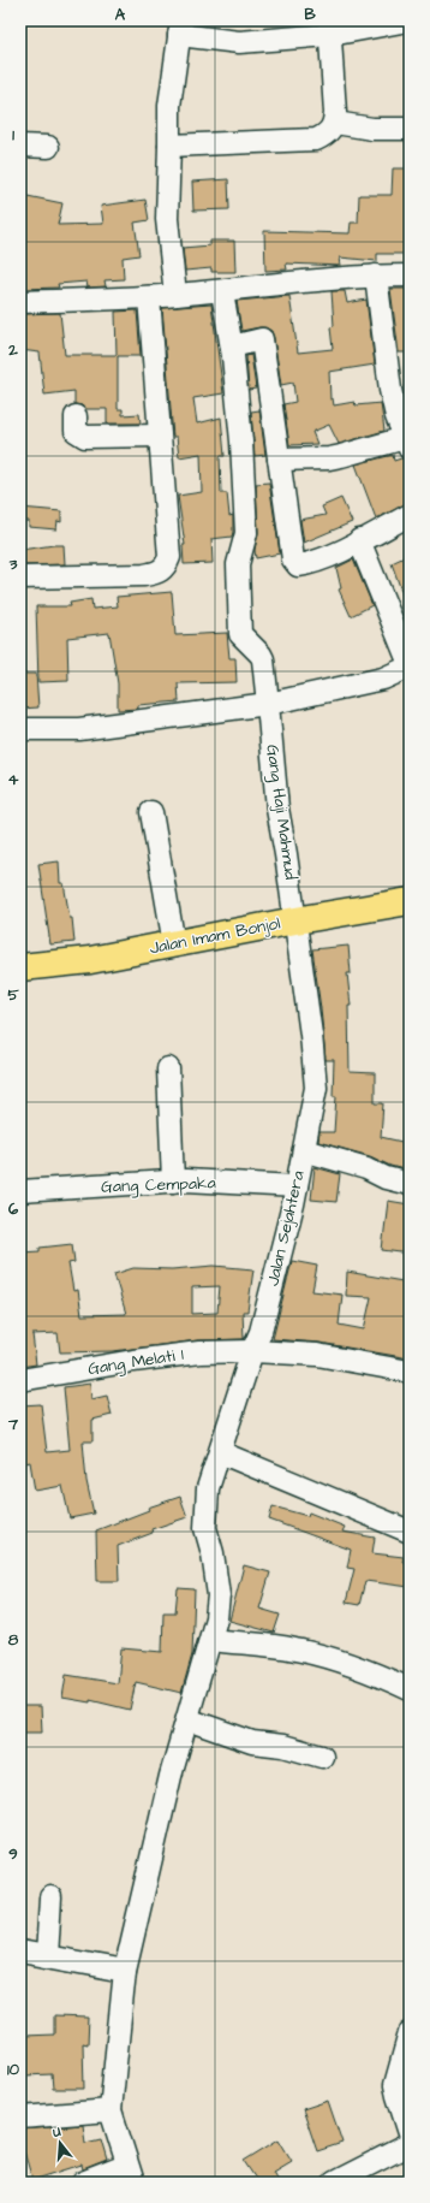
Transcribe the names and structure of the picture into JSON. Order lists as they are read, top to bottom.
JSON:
{
  "streets": {
    "highway": ["Jalan Imam Bonjol"],
    "street": [
      "Gang Haji Mahmud",
      "Gang Cempaka",
      "Jalan Sejahtera",
      "Gang Melati 1"
    ]
  },
  "crossings": [
    ["Gang Haji Mahmud", "Jalan Imam Bonjol"],
    ["Gang Haji Mahmud", "Jalan Sejahtera"],
    ["Jalan Imam Bonjol", "Jalan Sejahtera"],
    ["Gang Cempaka", "Jalan Sejahtera"],
    ["Jalan Sejahtera", "Gang Melati 1"]
  ],
  "north": "top",
  "grid": {
    "columns": ["A", "B"],
    "rows": [
      "1",
      "2",
      "3",
      "4",
      "5",
      "6",
      "7",
      "8",
      "9",
      "10"
    ]
  }
}
